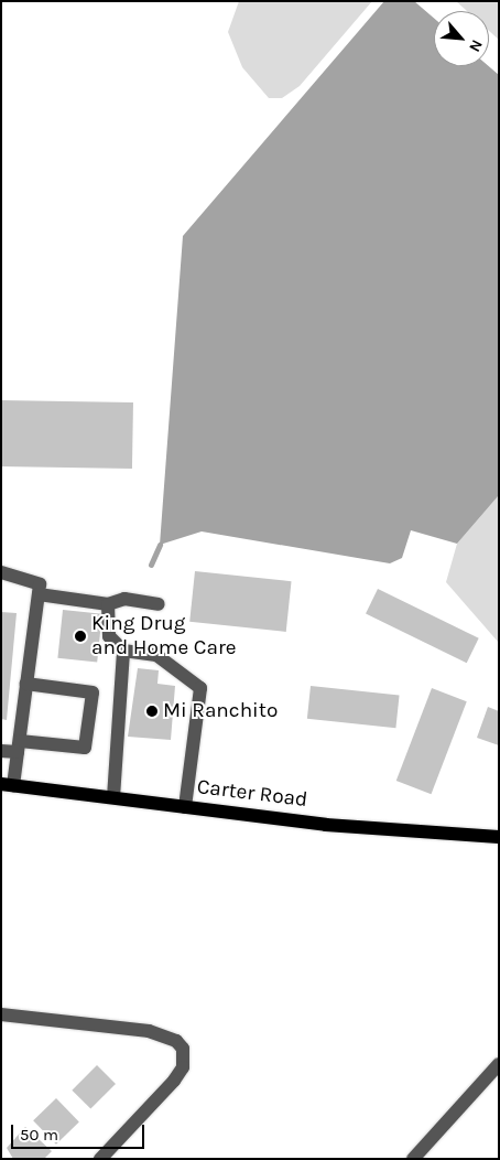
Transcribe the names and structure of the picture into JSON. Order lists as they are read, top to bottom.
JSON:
{
  "streets": {
    "main road": ["Carter Road"]
  },
  "places": ["King Drug and Home Care", "Mi Ranchito"],
  "scale_bar": "50 m",
  "north": "bottom right"
}
